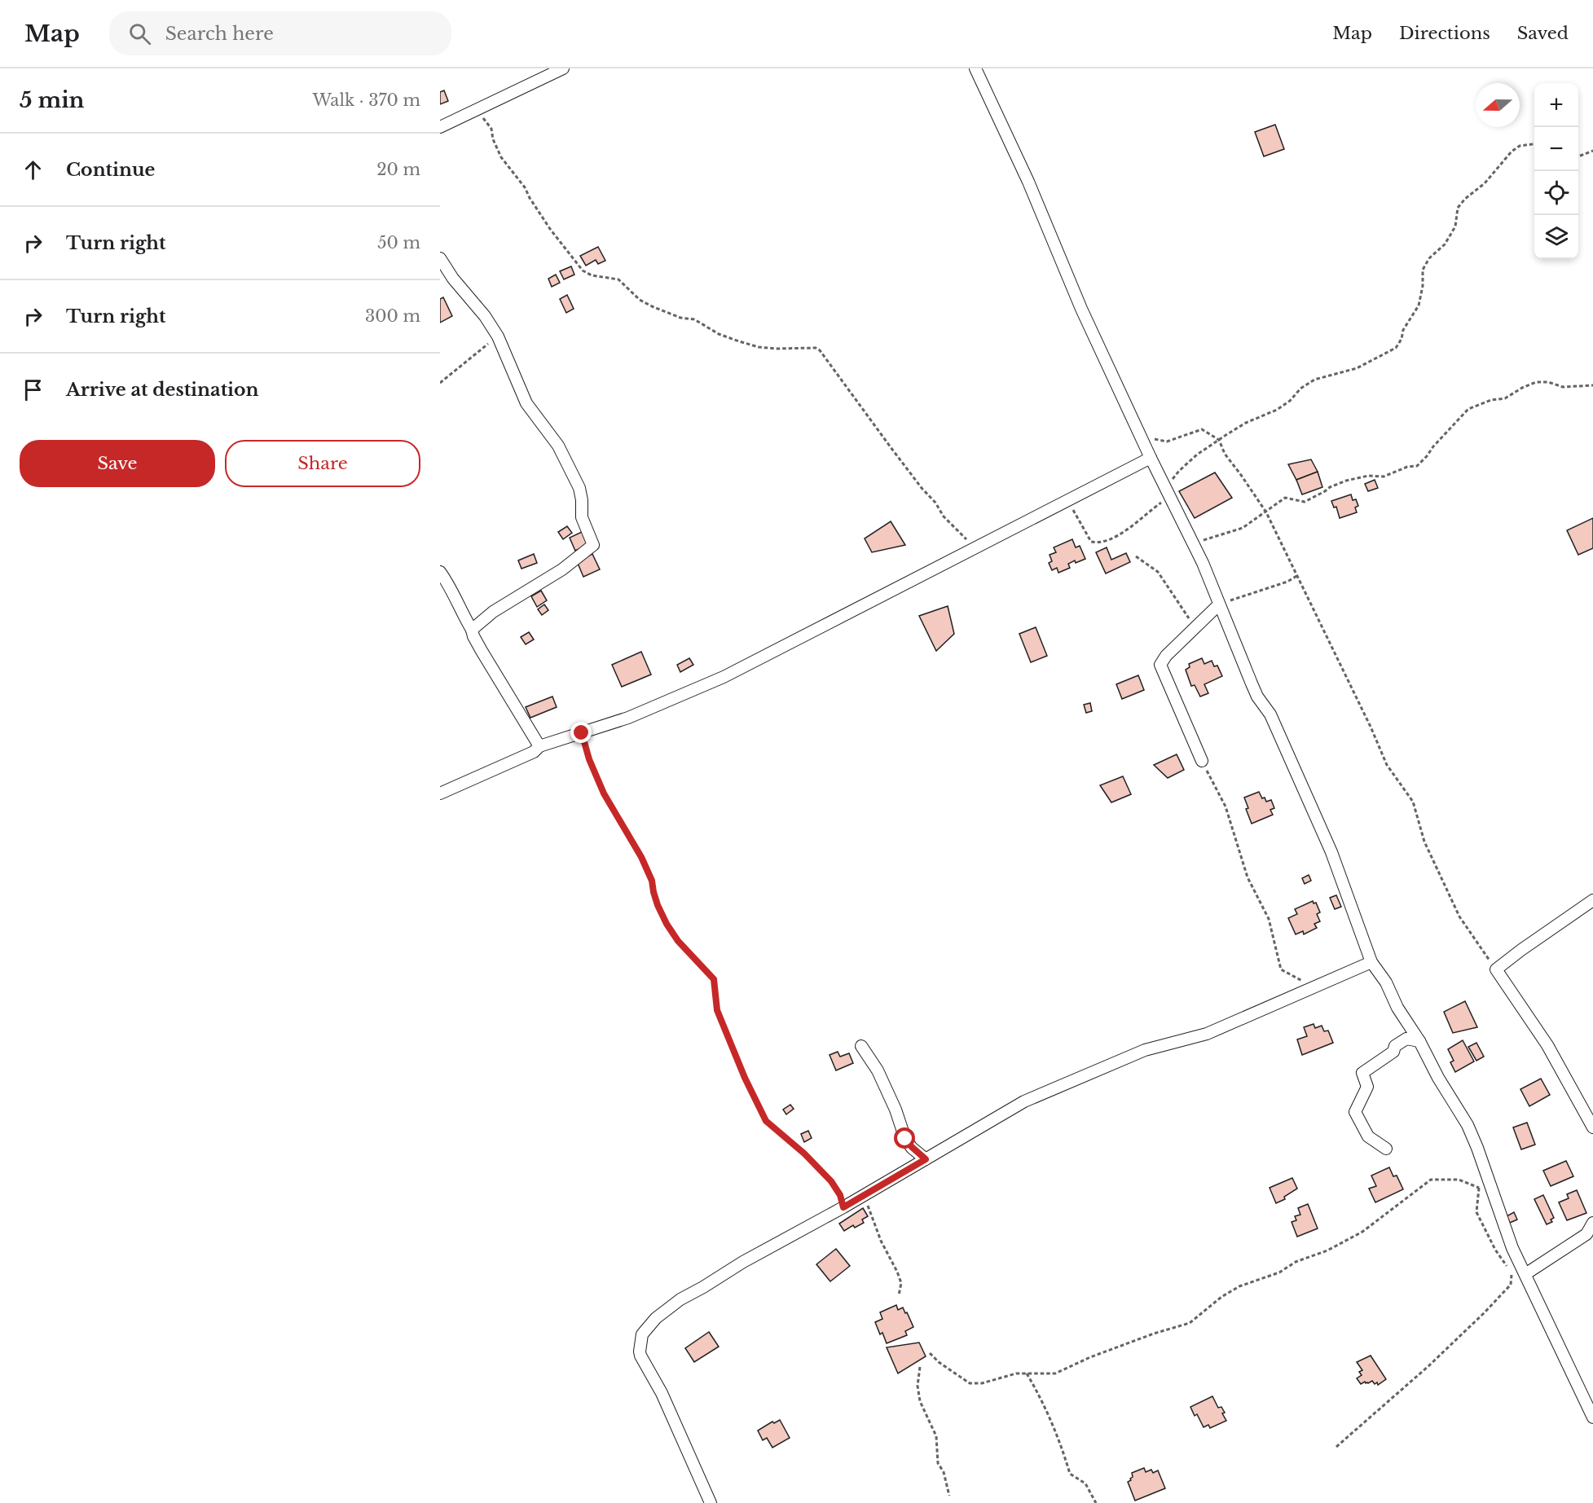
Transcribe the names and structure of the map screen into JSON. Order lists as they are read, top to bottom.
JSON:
{
  "north": "left",
  "page": {
    "header": "Map",
    "search": "Search here",
    "nav": ["Map", "Directions", "Saved"],
    "heading": ["5 min", "Walk · 370 m"],
    "map_buttons": ["+", "−"],
    "list": [
      ["Continue", "20 m"],
      ["Turn right", "50 m"],
      ["Turn right", "300 m"],
      "Arrive at destination"
    ],
    "buttons": ["Save", "Share"]
  }
}
